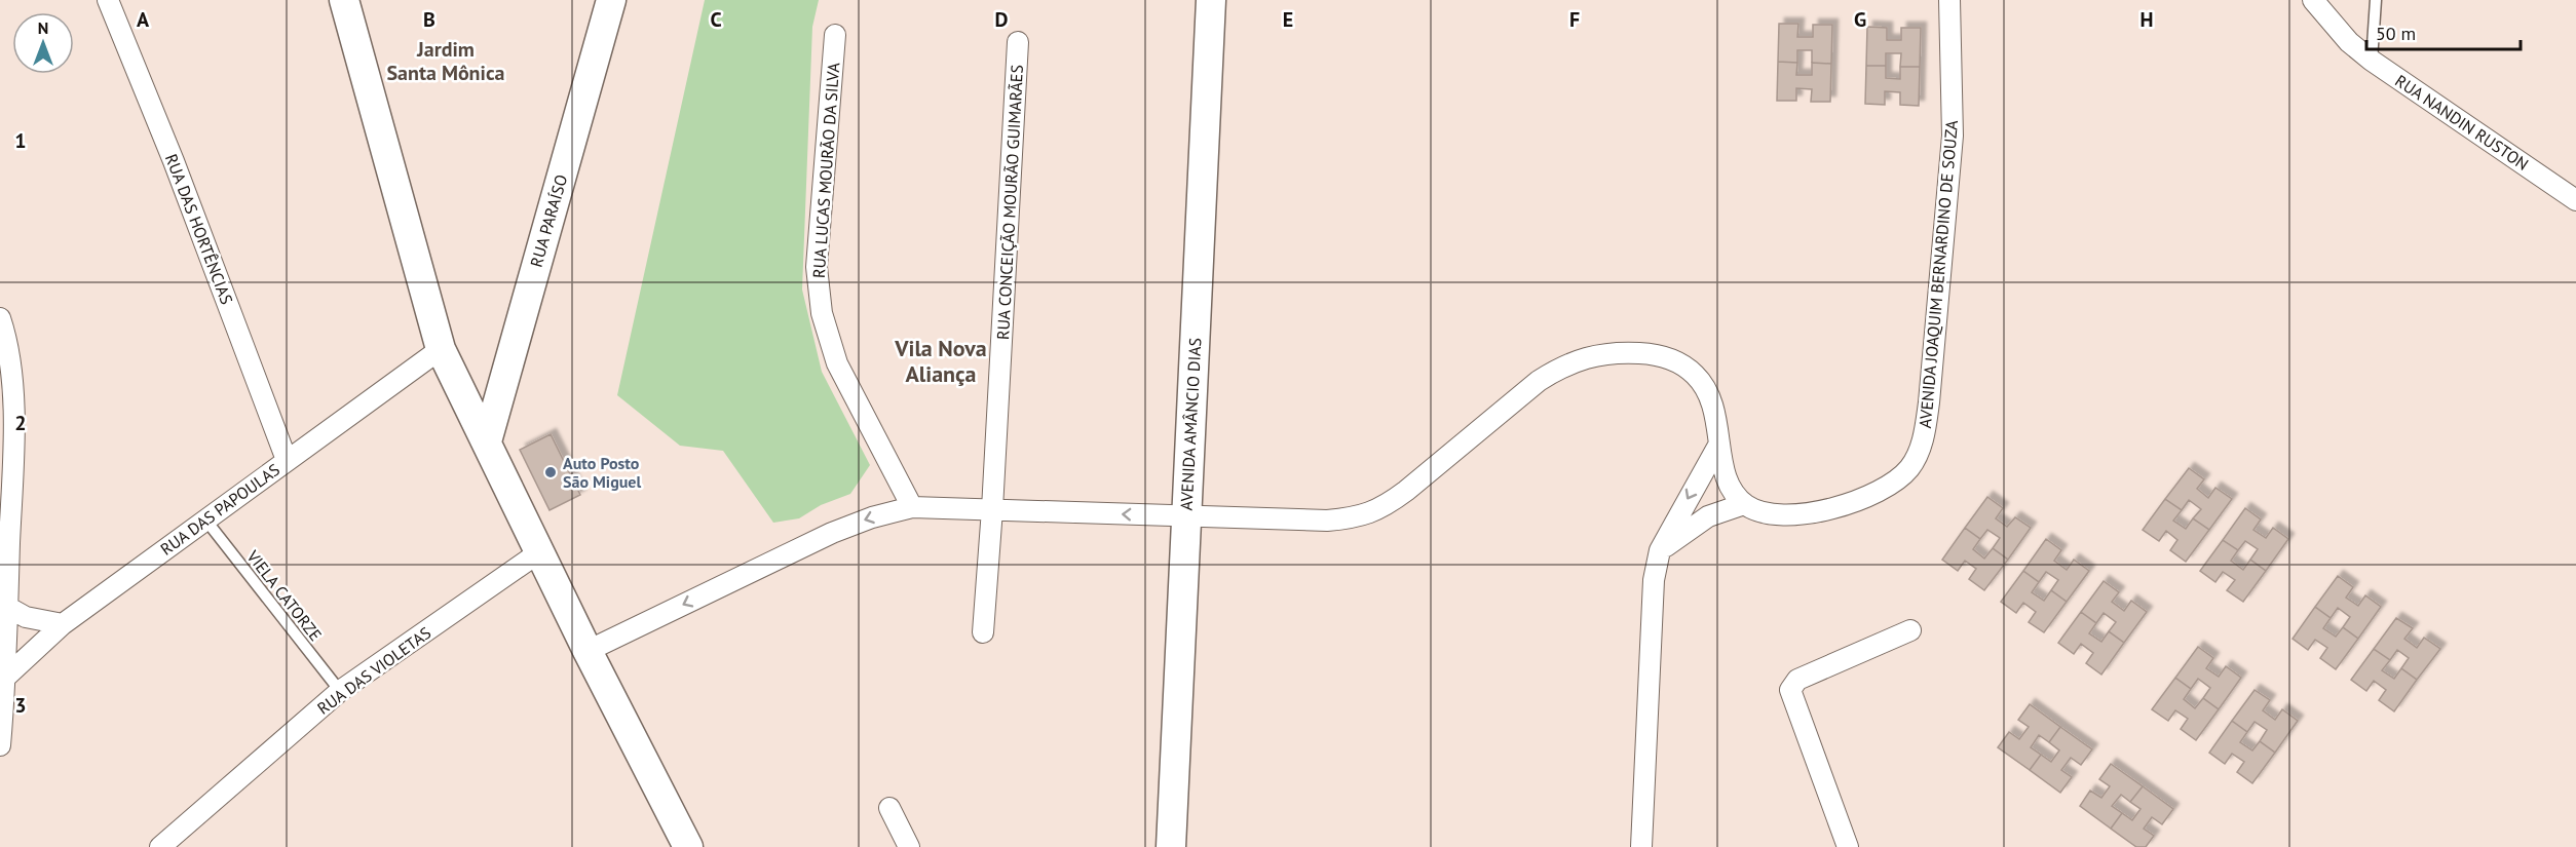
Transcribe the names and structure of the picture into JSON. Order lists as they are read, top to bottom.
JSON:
{
  "streets": {
    "street": [
      "RUA NANDIN RUSTON",
      "RUA LUCAS MOURÃO DA SILVA",
      "RUA CONCEIÇÃO MOURÃO GUIMARÃES",
      "RUA PARAÍSO",
      "RUA DAS HORTÊNCIAS",
      "AVENIDA JOAQUIM BERNARDINO DE SOUZA",
      "AVENIDA AMÂNCIO DIAS",
      "RUA DAS PAPOULAS",
      "RUA DAS VIOLETAS"
    ],
    "lane": ["VIELA CATORZE"]
  },
  "crossings": [
    ["RUA DAS HORTÊNCIAS", "RUA DAS PAPOULAS"],
    ["RUA DAS PAPOULAS", "VIELA CATORZE"],
    ["VIELA CATORZE", "RUA DAS VIOLETAS"]
  ],
  "districts": ["Jardim Santa Mônica", "Vila Nova Aliança"],
  "places": ["Auto Posto São Miguel"],
  "scale_bar": "50 m",
  "north": "top",
  "grid": {
    "columns": [
      "A",
      "B",
      "C",
      "D",
      "E",
      "F",
      "G",
      "H"
    ],
    "rows": ["1", "2", "3"]
  }
}
